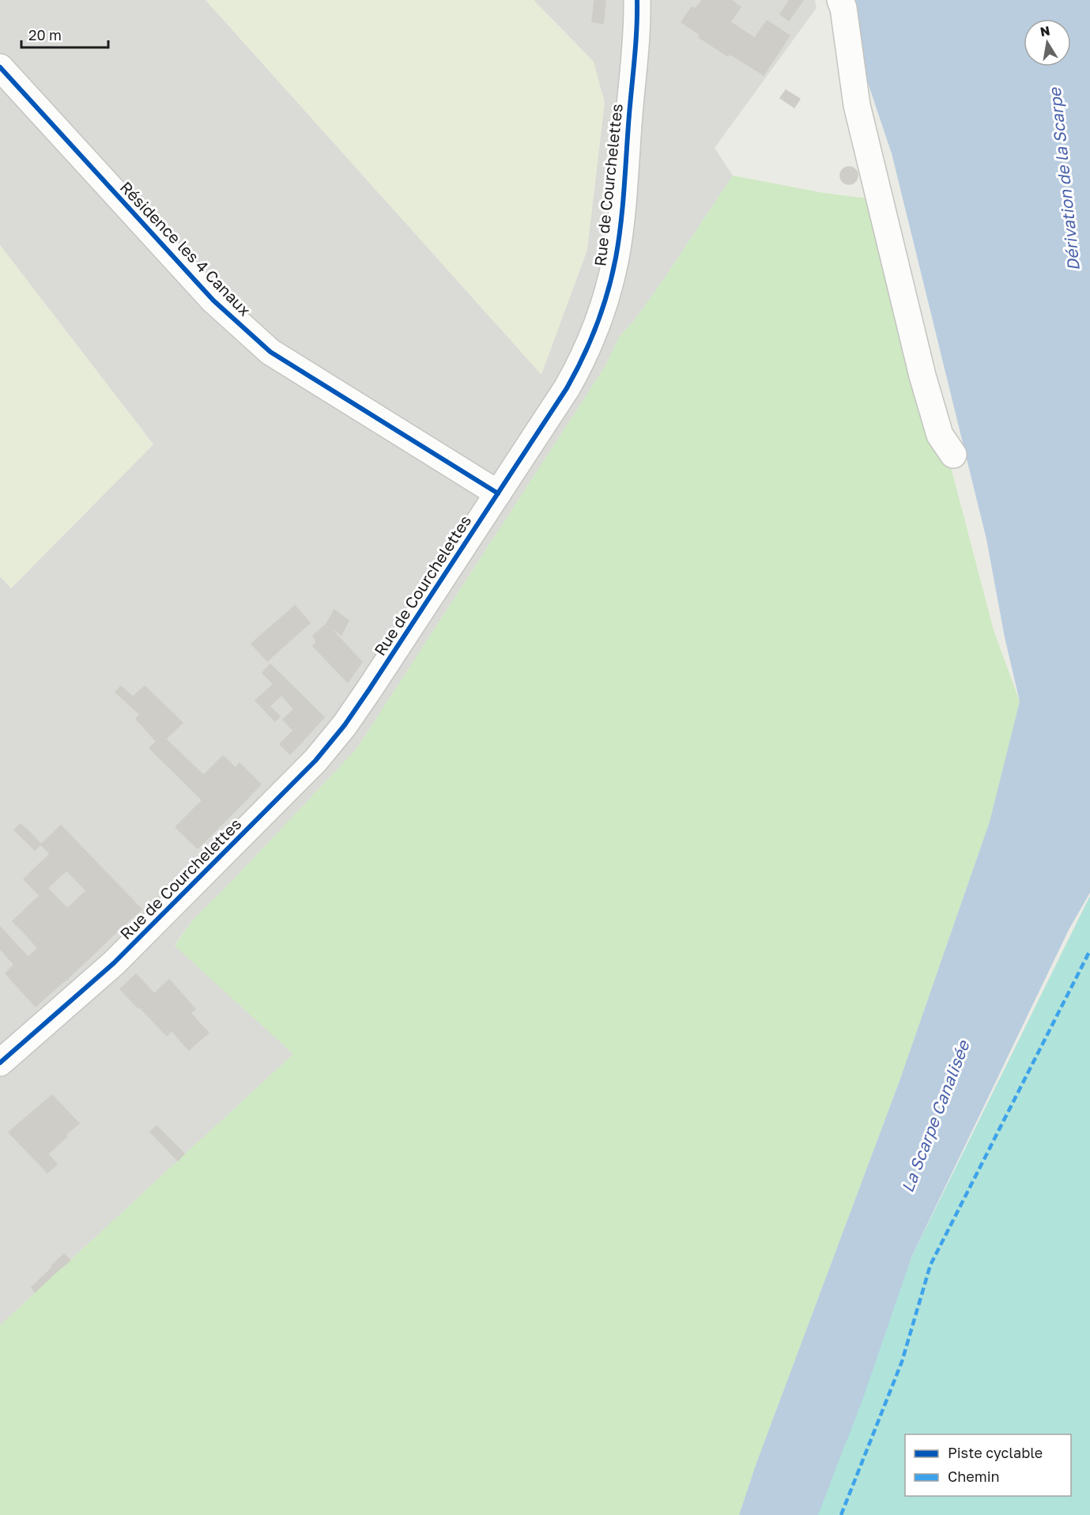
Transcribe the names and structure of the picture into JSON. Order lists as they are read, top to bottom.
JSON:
{
  "streets": {
    "street": ["Rue de Courchelettes", "Résidence les 4 Canaux"]
  },
  "crossings": [
    ["Rue de Courchelettes", "Résidence les 4 Canaux"]
  ],
  "water": ["Dérivation de la Scarpe", "La Scarpe Canalisée"],
  "legend": ["Piste cyclable", "Chemin"],
  "scale_bar": "20 m",
  "north": "top"
}
